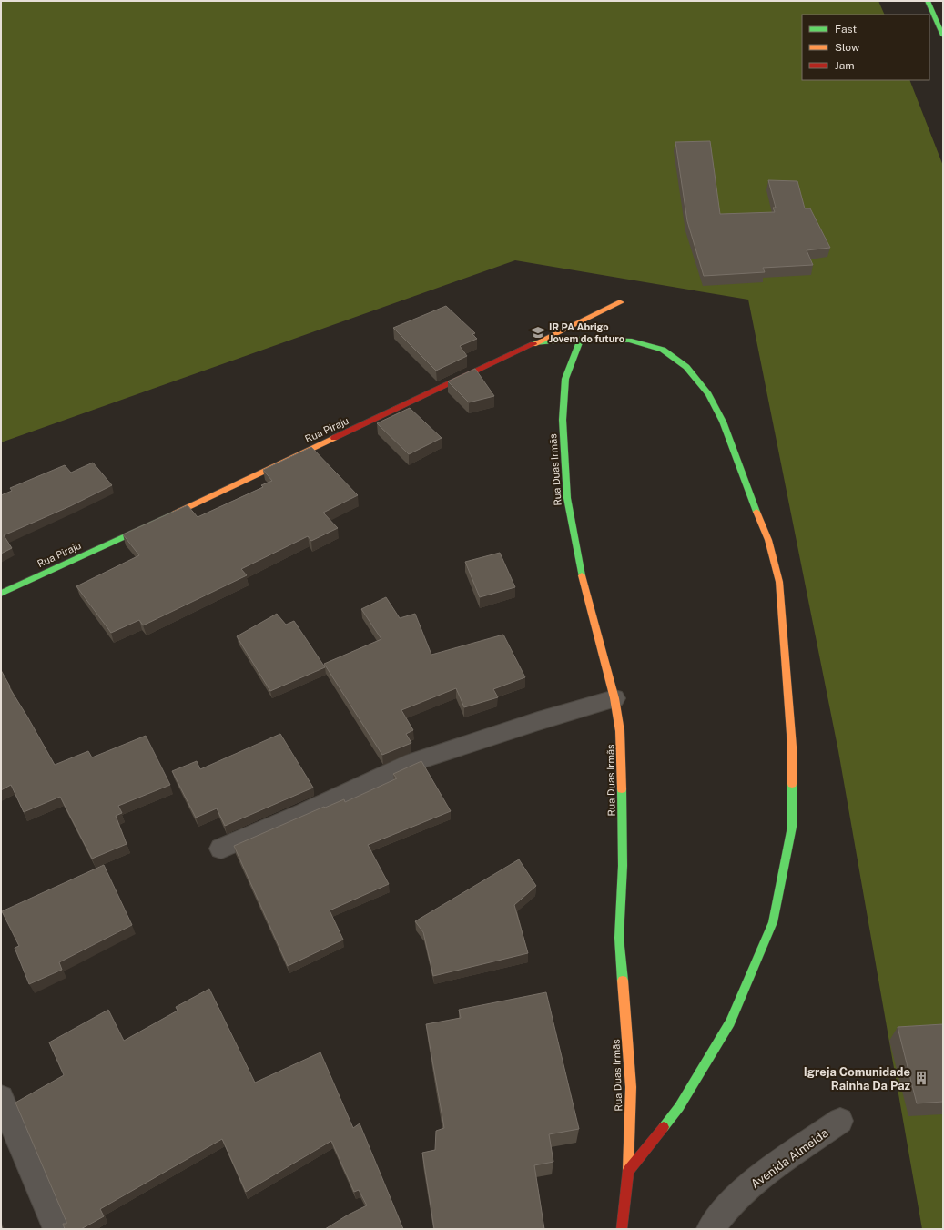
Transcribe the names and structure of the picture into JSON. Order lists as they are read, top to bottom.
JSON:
{
  "streets": {
    "main road": ["Rua Piraju", "Rua Duas Irmãs"],
    "street": ["Avenida Almeida"]
  },
  "places": {
    "school or university": ["IR PA Abrigo Jovem do futuro"],
    "building": ["Igreja Comunidade Rainha Da Paz"]
  },
  "legend": ["Fast", "Slow", "Jam"]
}
